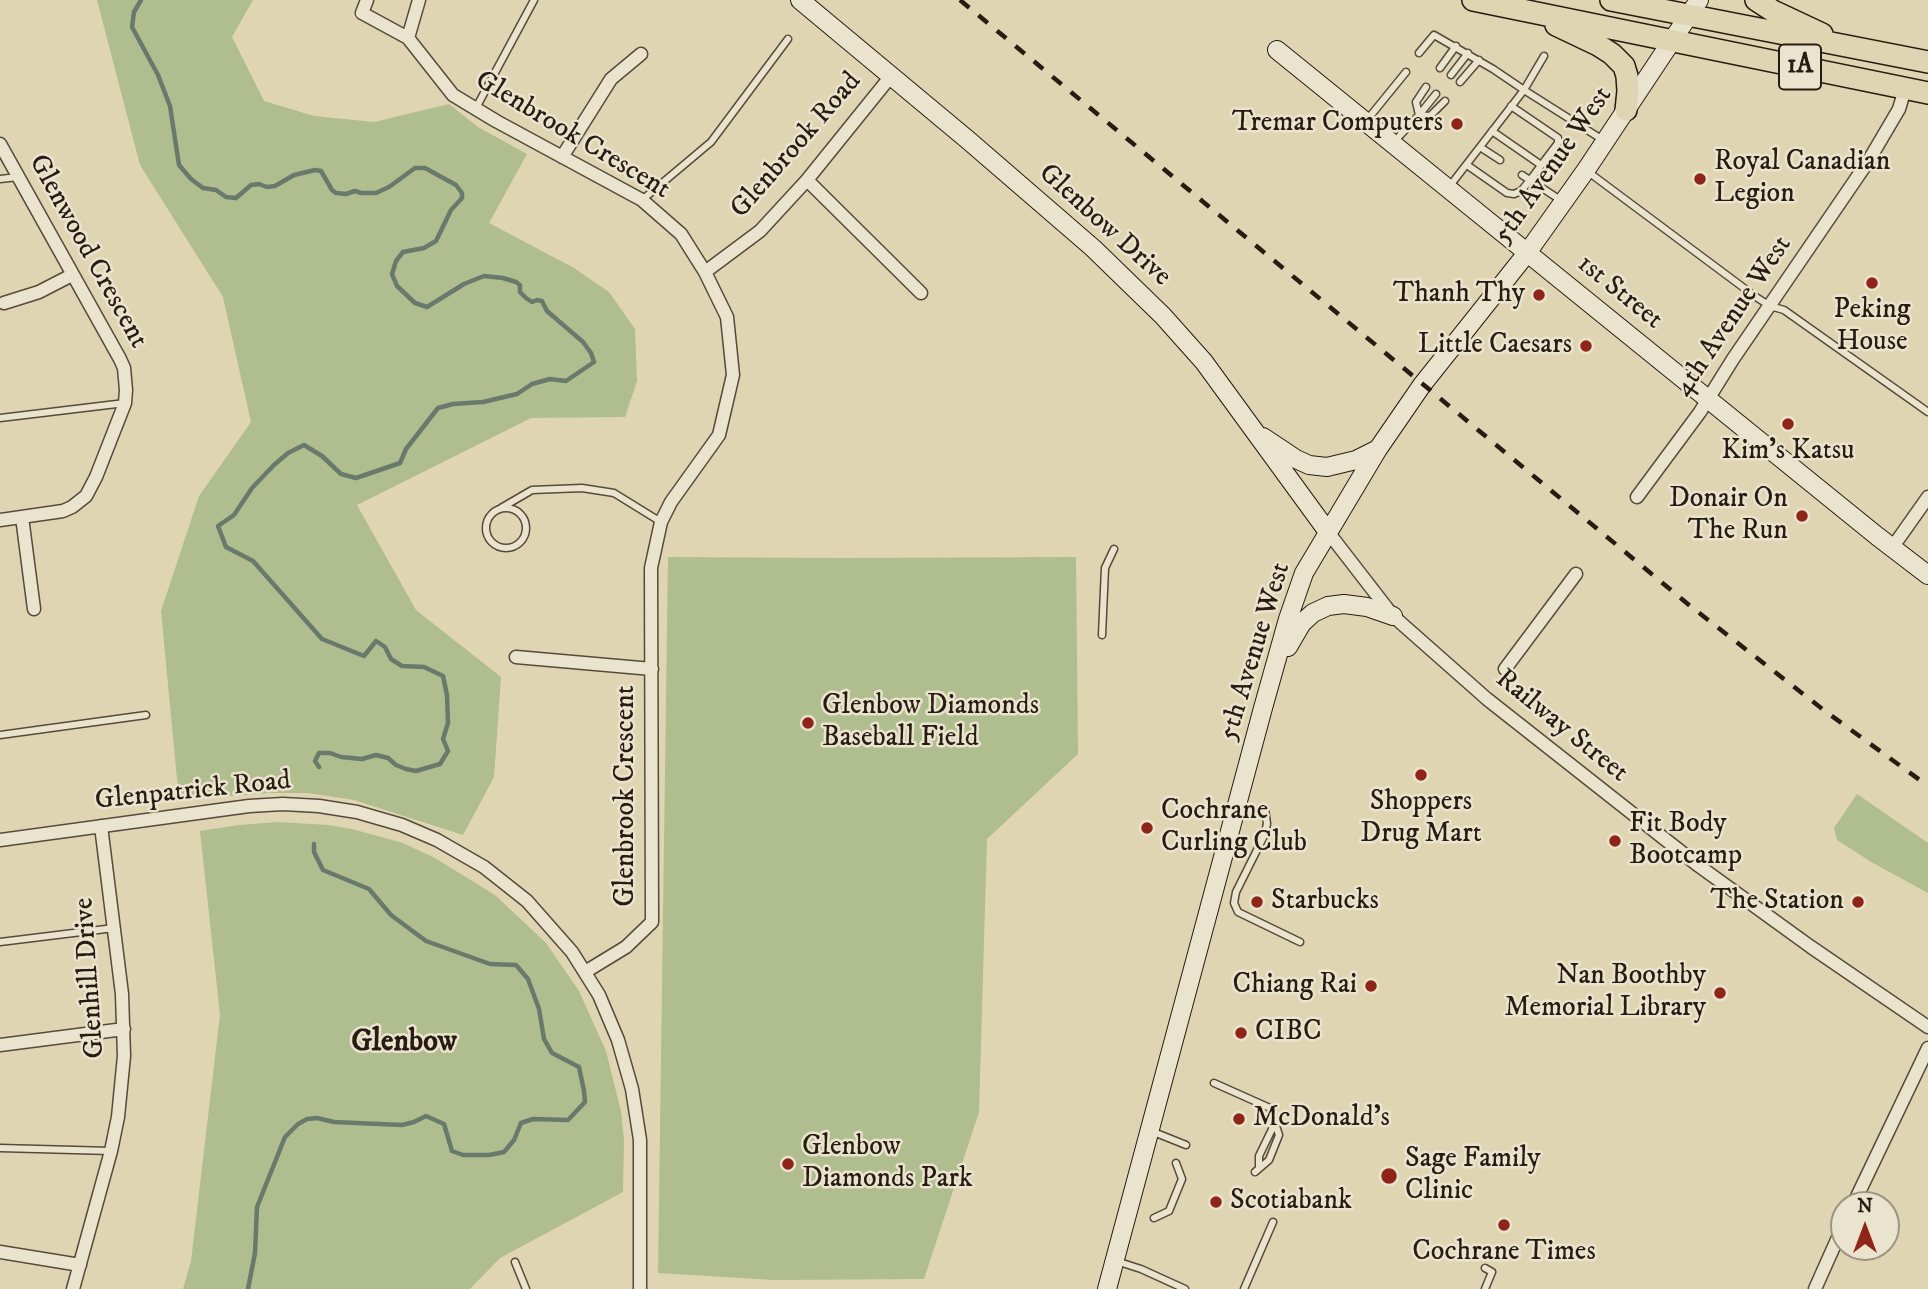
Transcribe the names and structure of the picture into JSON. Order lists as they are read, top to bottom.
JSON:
{
  "streets": {
    "main road": ["1A"],
    "street": [
      "Glenbrook Crescent",
      "Glenbrook Road",
      "5th Avenue West",
      "Glenbow Drive",
      "Glenwood Crescent",
      "1st Street",
      "4th Avenue West",
      "Railway Street",
      "Glenpatrick Road",
      "Glenhill Drive"
    ]
  },
  "crossings": [
    ["1A", "5th Avenue West"],
    ["1A", "4th Avenue West"],
    ["Glenbrook Crescent", "Glenbrook Road"],
    ["Glenbrook Crescent", "Glenpatrick Road"],
    ["Glenbrook Road", "Glenbow Drive"],
    ["5th Avenue West", "Glenbow Drive"],
    ["5th Avenue West", "1st Street"],
    ["5th Avenue West", "Railway Street"],
    ["Glenbow Drive", "Railway Street"],
    ["1st Street", "4th Avenue West"],
    ["Glenpatrick Road", "Glenhill Drive"]
  ],
  "districts": ["Glenbow"],
  "places": [
    "Tremar Computers",
    "Royal Canadian Legion",
    "Peking House",
    "Thanh Thy",
    "Little Caesars",
    "Kim's Katsu",
    "Donair On The Run",
    "Glenbow Diamonds Baseball Field",
    "Shoppers Drug Mart",
    "Cochrane Curling Club",
    "Fit Body Bootcamp",
    "Starbucks",
    "The Station",
    "Chiang Rai",
    "Nan Boothby Memorial Library",
    "CIBC",
    "McDonald's",
    "Glenbow Diamonds Park",
    "Sage Family Clinic",
    "Scotiabank",
    "Cochrane Times"
  ],
  "north": "top"
}
